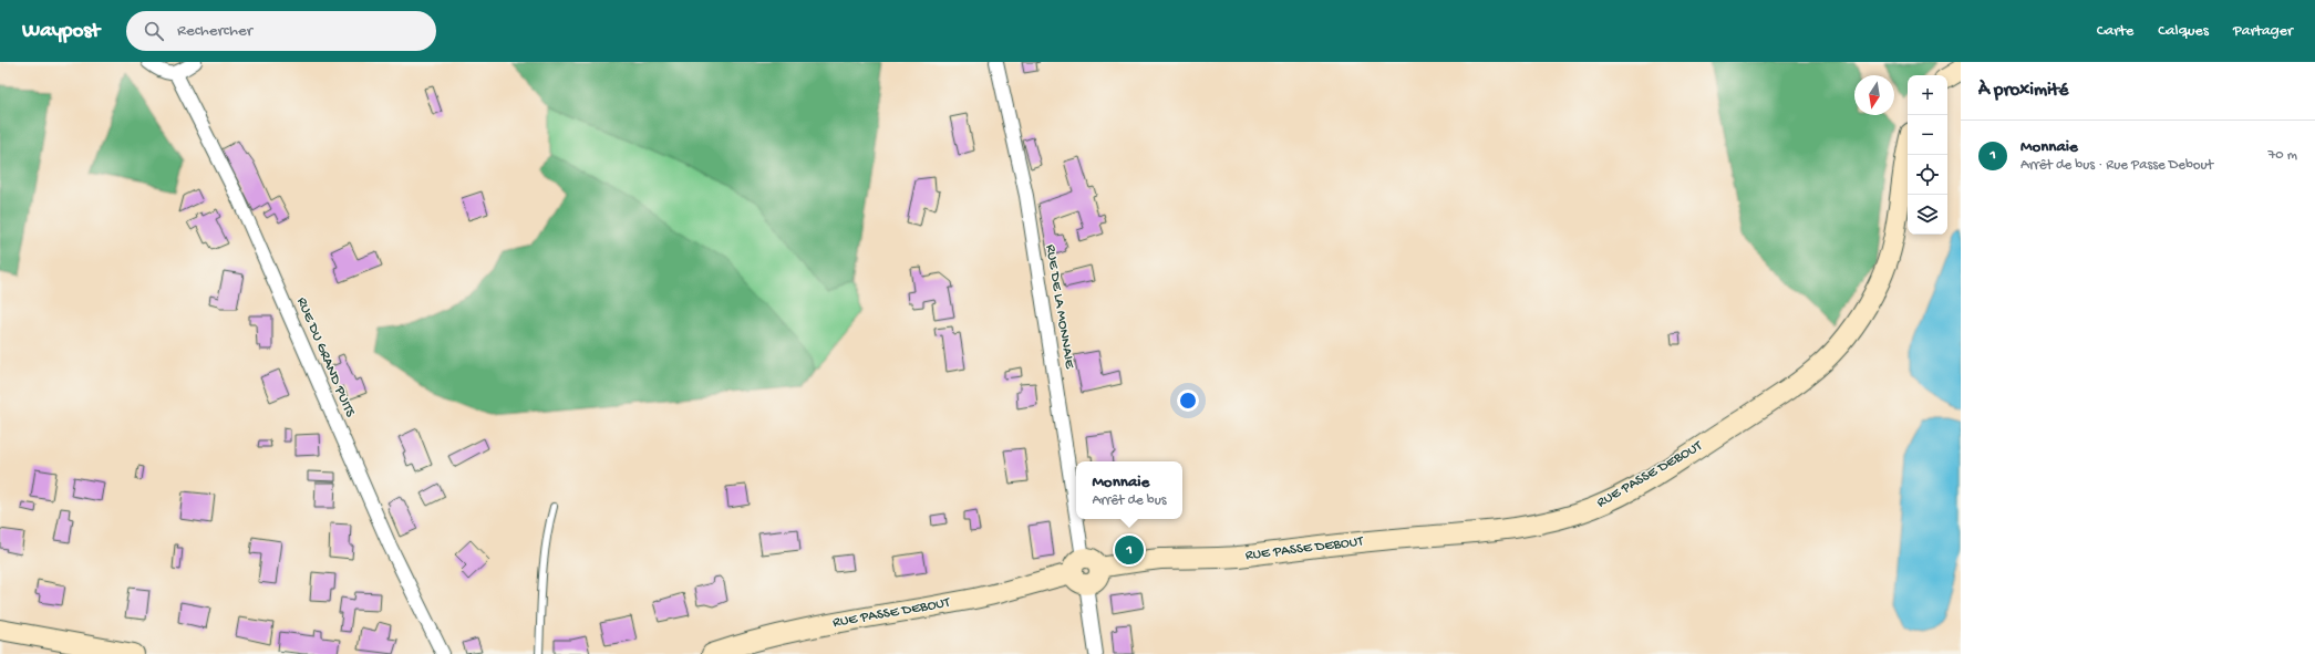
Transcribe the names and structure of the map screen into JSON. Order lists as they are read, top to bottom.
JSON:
{
  "streets": {
    "main road": ["RUE PASSE DEBOUT"],
    "street": ["RUE DE LA MONNAIE", "RUE DU GRAND PUITS"]
  },
  "crossings": [
    ["RUE DE LA MONNAIE", "RUE PASSE DEBOUT"]
  ],
  "north": "bottom",
  "page": {
    "header": "Waypost",
    "search": "Rechercher",
    "nav": ["Carte", "Calques", "Partager"],
    "heading": "À proximité",
    "map_buttons": ["+", "−"],
    "list": [
      {
        "mark": "1",
        "name": "Monnaie",
        "note": "Arrêt de bus · Rue Passe Debout",
        "value": "70 m"
      }
    ],
    "popup": ["Monnaie", "Arrêt de bus"],
    "pins": "1"
  }
}
